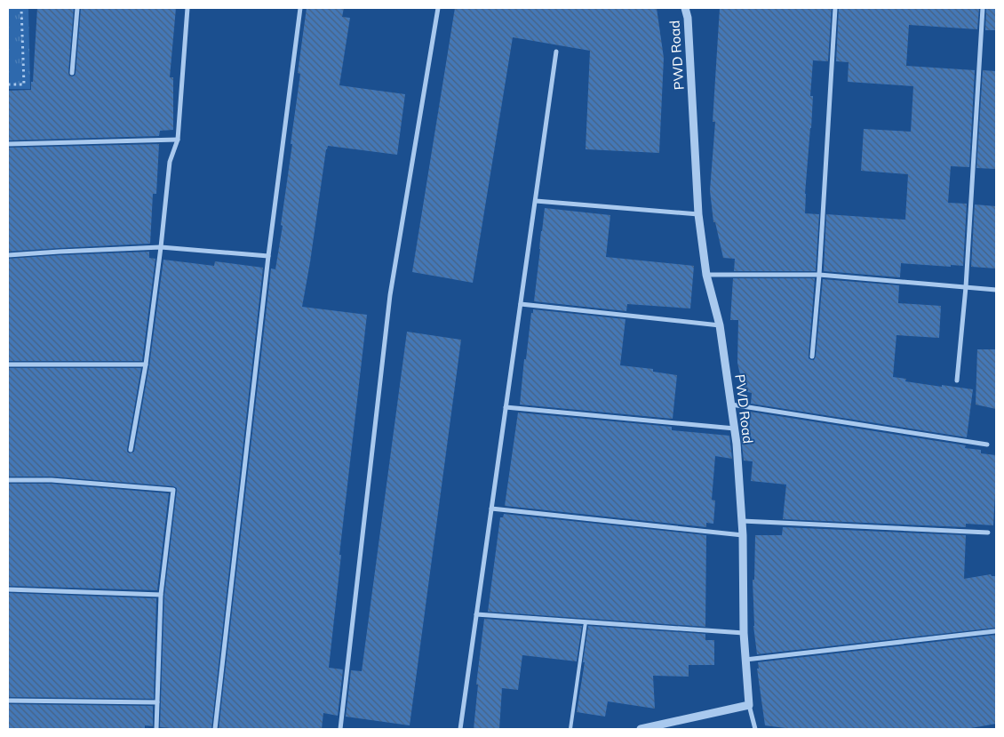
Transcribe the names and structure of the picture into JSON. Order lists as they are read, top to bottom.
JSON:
{
  "streets": {
    "street": ["PWD Road"]
  }
}
